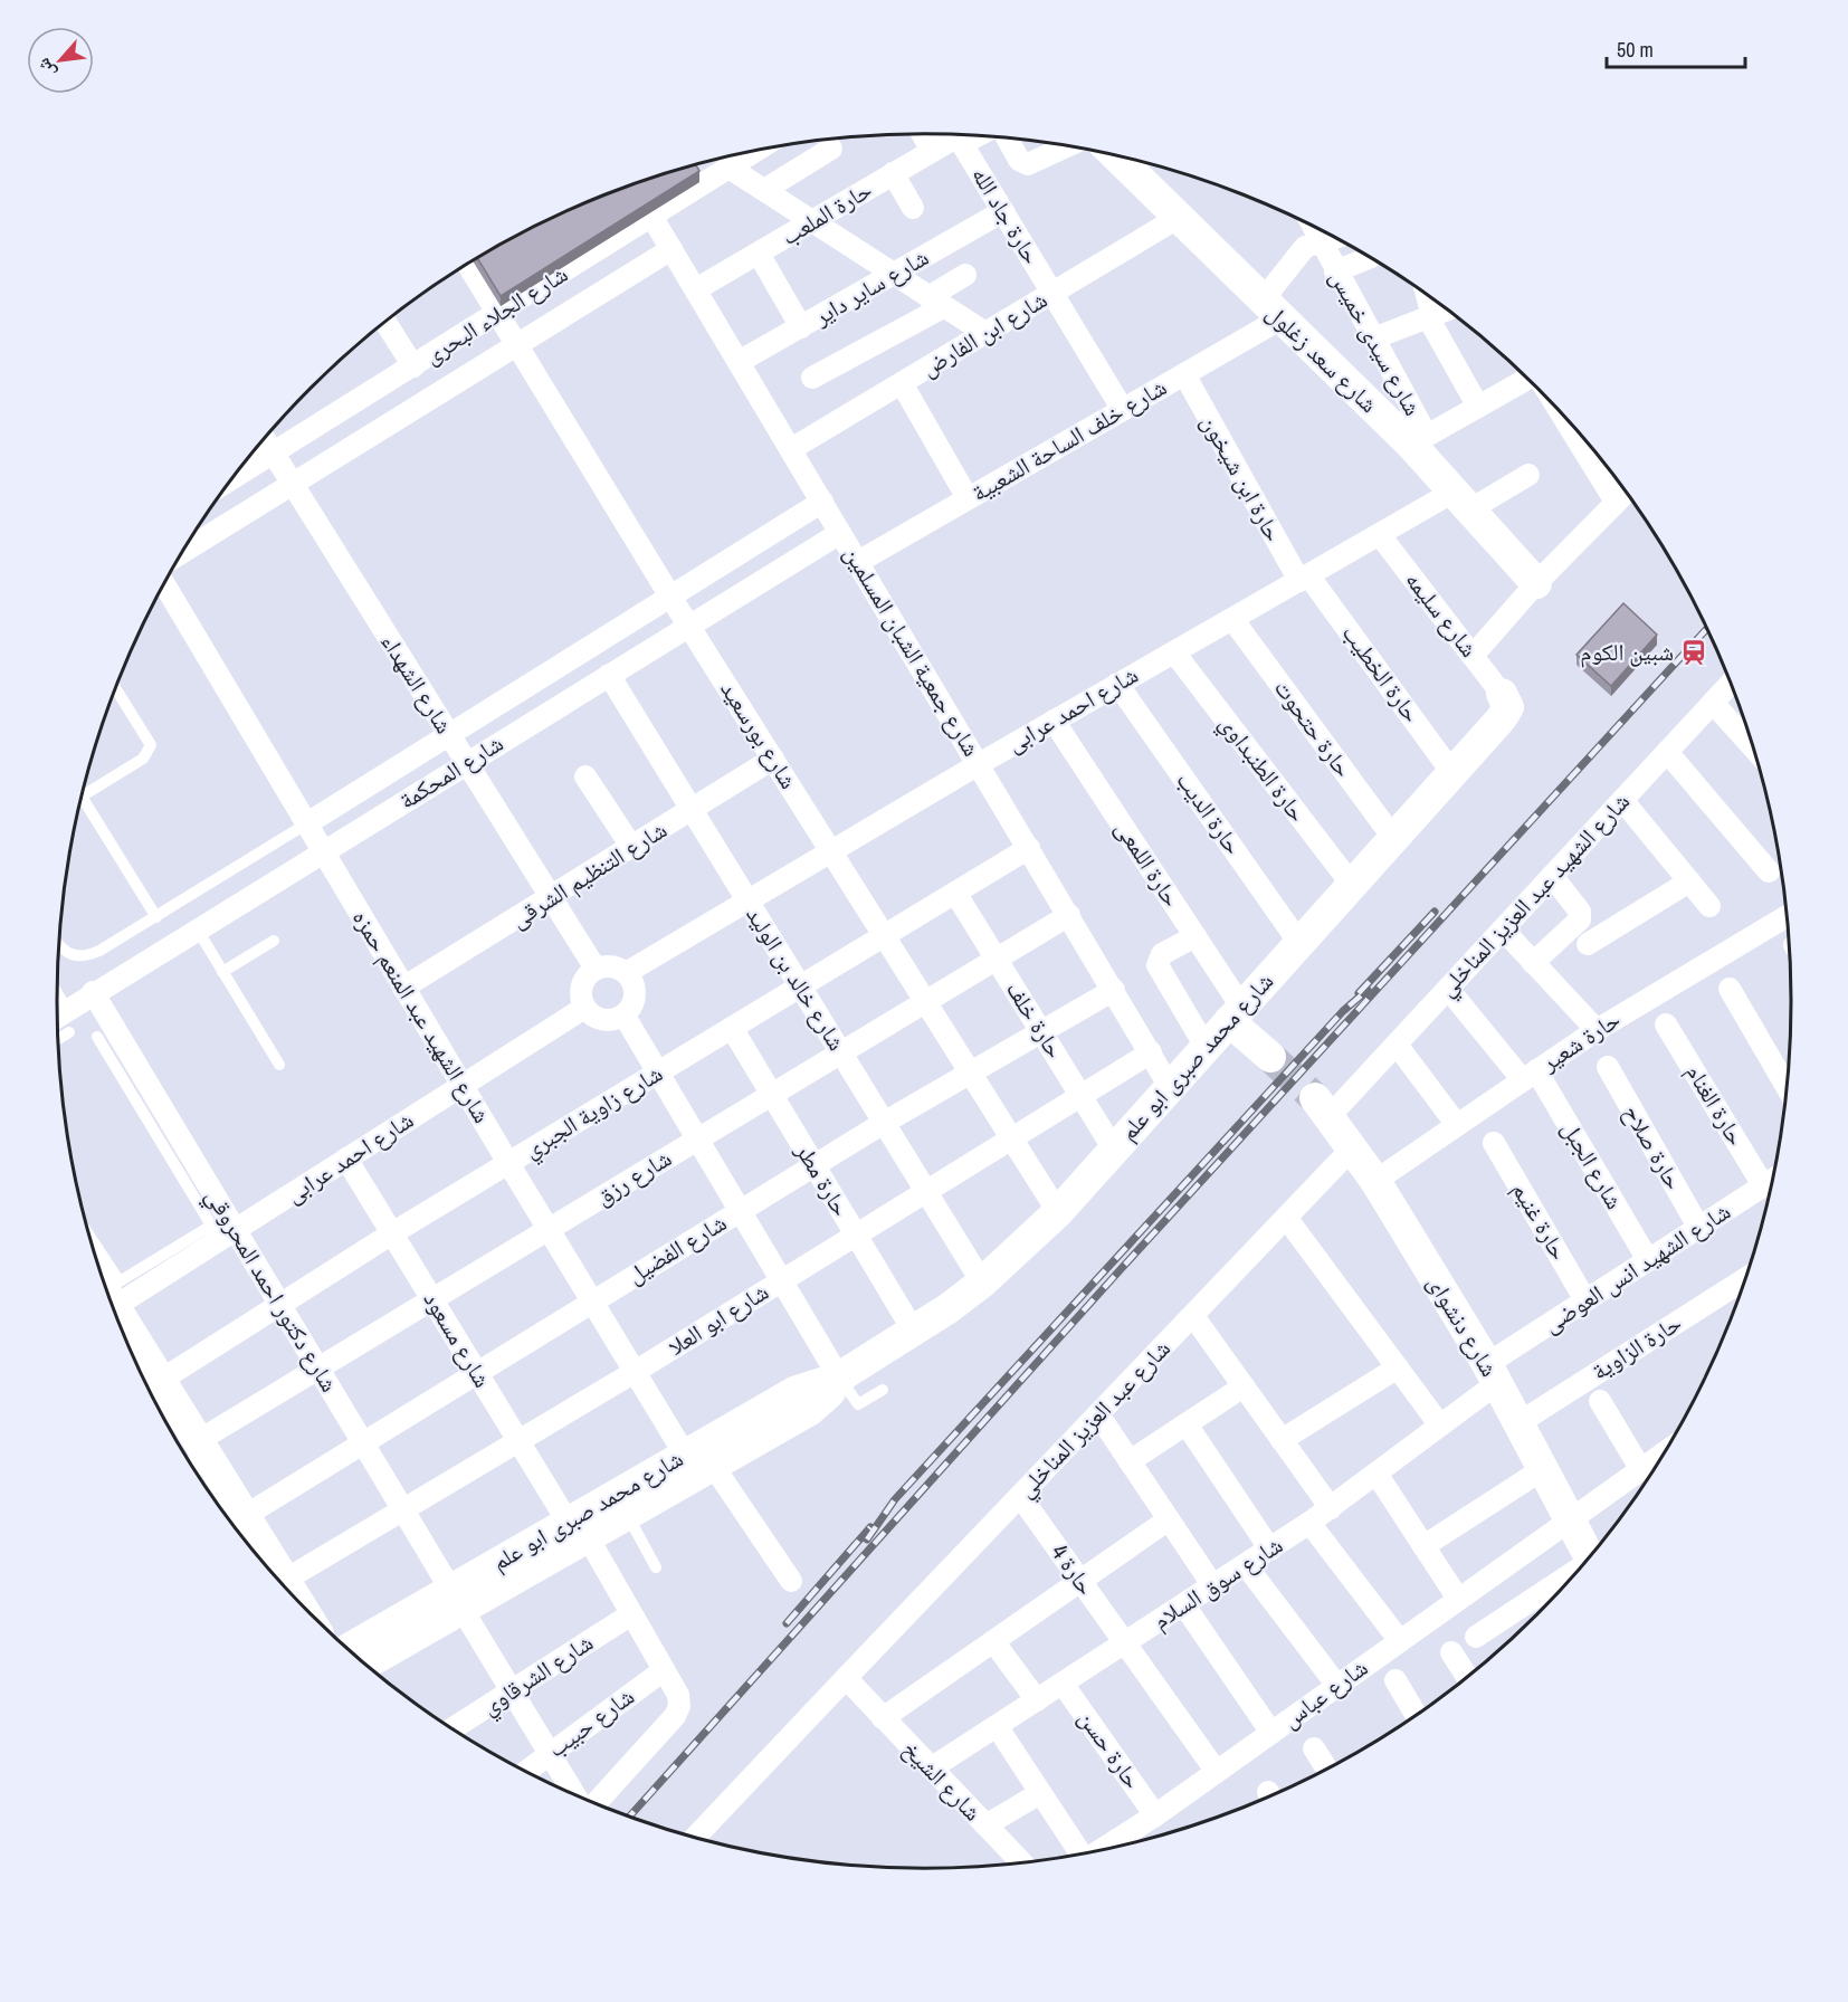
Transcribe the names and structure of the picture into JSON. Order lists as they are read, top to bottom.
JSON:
{
  "streets": {
    "street": [
      "حارة الملعب",
      "حارة جاد الله",
      "شارع ساير داير",
      "شارع الجلاء البحرى",
      "شارع ابن الفارض",
      "شارع سيدى خميس",
      "شارع سعد زغلول",
      "شارع خلف الساحة الشعبية",
      "حارة ابن شيخون",
      "شارع سليمه",
      "شارع جمعية الشبان المسلمين",
      "حارة الخطيب",
      "شارع الشهداء",
      "شارع احمد عرابى",
      "حارة حتحوت",
      "شارع بورسعيد",
      "حارة الطنبداوي",
      "شارع المحكمة",
      "حارة الديب",
      "حارة اللمعى",
      "شارع التنظيم الشرقى",
      "شارع الشهيد عبد العزيز المناخلي",
      "شارع خالد بن الوليد",
      "شارع الشهيد عبد المنعم حمزه",
      "حارة خلف",
      "حارة شعير",
      "شارع محمد صبرى ابو علم",
      "حارة الغنام",
      "شارع زاوية الجبري",
      "حارة صلاح",
      "شارع الجبل",
      "شارع رزق",
      "حارة مطر",
      "حارة غنيم",
      "شارع الفضيل",
      "شارع الشهيد انس العوضى",
      "شارع دكتور احمد المحروقي",
      "شارع ابو العلا",
      "شارع دنشواى",
      "شارع مسعود",
      "حارة الزاوية",
      "شارع عبد العزيز المناخلي",
      "حارة 4",
      "شارع سوق السلام",
      "شارع الشرقاوي",
      "شارع عباس",
      "شارع حبيب",
      "حارة حسن",
      "شارع الشيخ"
    ]
  },
  "crossings": [
    ["حارة الملعب", "حارة جاد الله"],
    ["حارة الملعب", "شارع جمعية الشبان المسلمين"],
    ["حارة جاد الله", "شارع ساير داير"],
    ["حارة جاد الله", "شارع ابن الفارض"],
    ["حارة جاد الله", "شارع خلف الساحة الشعبية"],
    ["شارع ساير داير", "شارع جمعية الشبان المسلمين"],
    ["شارع الجلاء البحرى", "شارع جمعية الشبان المسلمين"],
    ["شارع الجلاء البحرى", "شارع الشهداء"],
    ["شارع الجلاء البحرى", "شارع بورسعيد"],
    ["شارع ابن الفارض", "شارع سعد زغلول"],
    ["شارع ابن الفارض", "شارع جمعية الشبان المسلمين"],
    ["شارع سيدى خميس", "شارع سعد زغلول"],
    ["شارع سعد زغلول", "شارع خلف الساحة الشعبية"],
    ["شارع سعد زغلول", "شارع احمد عرابى"],
    ["شارع خلف الساحة الشعبية", "حارة ابن شيخون"],
    ["شارع خلف الساحة الشعبية", "شارع جمعية الشبان المسلمين"],
    ["حارة ابن شيخون", "حارة الخطيب"],
    ["حارة ابن شيخون", "شارع احمد عرابى"],
    ["شارع سليمه", "شارع احمد عرابى"],
    ["شارع سليمه", "شارع محمد صبرى ابو علم"],
    ["شارع جمعية الشبان المسلمين", "شارع احمد عرابى"],
    ["شارع جمعية الشبان المسلمين", "شارع المحكمة"],
    ["شارع جمعية الشبان المسلمين", "شارع محمد صبرى ابو علم"],
    ["شارع جمعية الشبان المسلمين", "شارع زاوية الجبري"],
    ["شارع جمعية الشبان المسلمين", "شارع رزق"],
    ["شارع جمعية الشبان المسلمين", "شارع الفضيل"],
    ["شارع جمعية الشبان المسلمين", "شارع ابو العلا"],
    ["حارة الخطيب", "شارع احمد عرابى"],
    ["حارة الخطيب", "شارع محمد صبرى ابو علم"],
    ["شارع الشهداء", "شارع احمد عرابى"],
    ["شارع الشهداء", "شارع المحكمة"],
    ["شارع الشهداء", "شارع التنظيم الشرقى"],
    ["شارع احمد عرابى", "حارة حتحوت"],
    ["شارع احمد عرابى", "شارع بورسعيد"],
    ["شارع احمد عرابى", "حارة الطنبداوي"],
    ["شارع احمد عرابى", "حارة الديب"],
    ["شارع احمد عرابى", "حارة اللمعى"],
    ["شارع احمد عرابى", "شارع خالد بن الوليد"],
    ["شارع احمد عرابى", "شارع الشهيد عبد المنعم حمزه"],
    ["شارع احمد عرابى", "شارع دكتور احمد المحروقي"],
    ["شارع احمد عرابى", "شارع مسعود"],
    ["حارة حتحوت", "شارع محمد صبرى ابو علم"],
    ["شارع بورسعيد", "شارع المحكمة"],
    ["شارع بورسعيد", "شارع التنظيم الشرقى"],
    ["شارع بورسعيد", "شارع محمد صبرى ابو علم"],
    ["شارع بورسعيد", "شارع زاوية الجبري"],
    ["شارع بورسعيد", "شارع رزق"],
    ["شارع بورسعيد", "شارع الفضيل"],
    ["شارع بورسعيد", "شارع ابو العلا"],
    ["حارة الطنبداوي", "شارع محمد صبرى ابو علم"],
    ["شارع المحكمة", "شارع خالد بن الوليد"],
    ["شارع المحكمة", "شارع الشهيد عبد المنعم حمزه"],
    ["شارع المحكمة", "شارع دكتور احمد المحروقي"],
    ["حارة الديب", "شارع محمد صبرى ابو علم"],
    ["حارة اللمعى", "شارع محمد صبرى ابو علم"],
    ["شارع التنظيم الشرقى", "شارع خالد بن الوليد"],
    ["شارع التنظيم الشرقى", "شارع الشهيد عبد المنعم حمزه"],
    ["شارع الشهيد عبد العزيز المناخلي", "شارع الجبل"],
    ["شارع الشهيد عبد العزيز المناخلي", "شارع دنشواى"],
    ["شارع خالد بن الوليد", "شارع محمد صبرى ابو علم"],
    ["شارع خالد بن الوليد", "شارع زاوية الجبري"],
    ["شارع خالد بن الوليد", "شارع رزق"],
    ["شارع خالد بن الوليد", "شارع الفضيل"],
    ["شارع خالد بن الوليد", "شارع ابو العلا"],
    ["شارع الشهيد عبد المنعم حمزه", "شارع محمد صبرى ابو علم"],
    ["شارع الشهيد عبد المنعم حمزه", "شارع زاوية الجبري"],
    ["شارع الشهيد عبد المنعم حمزه", "شارع رزق"],
    ["شارع الشهيد عبد المنعم حمزه", "شارع الفضيل"],
    ["شارع الشهيد عبد المنعم حمزه", "شارع ابو العلا"],
    ["حارة خلف", "شارع محمد صبرى ابو علم"],
    ["حارة خلف", "شارع زاوية الجبري"],
    ["حارة خلف", "شارع رزق"],
    ["حارة خلف", "شارع الفضيل"],
    ["حارة خلف", "شارع ابو العلا"],
    ["حارة شعير", "شارع الجبل"],
    ["حارة شعير", "شارع دنشواى"],
    ["شارع محمد صبرى ابو علم", "حارة مطر"],
    ["شارع محمد صبرى ابو علم", "شارع دكتور احمد المحروقي"],
    ["شارع محمد صبرى ابو علم", "شارع مسعود"],
    ["حارة الغنام", "شارع الشهيد انس العوضى"],
    ["شارع زاوية الجبري", "حارة مطر"],
    ["شارع زاوية الجبري", "شارع دكتور احمد المحروقي"],
    ["شارع زاوية الجبري", "شارع مسعود"],
    ["حارة صلاح", "شارع الشهيد انس العوضى"],
    ["شارع الجبل", "شارع الشهيد انس العوضى"],
    ["شارع رزق", "حارة مطر"],
    ["شارع رزق", "شارع دكتور احمد المحروقي"],
    ["شارع رزق", "شارع مسعود"],
    ["حارة مطر", "شارع الفضيل"],
    ["حارة مطر", "شارع ابو العلا"],
    ["حارة غنيم", "شارع الشهيد انس العوضى"],
    ["شارع الفضيل", "شارع دكتور احمد المحروقي"],
    ["شارع الفضيل", "شارع مسعود"],
    ["شارع الشهيد انس العوضى", "شارع دنشواى"],
    ["شارع الشهيد انس العوضى", "شارع سوق السلام"],
    ["شارع دكتور احمد المحروقي", "شارع ابو العلا"],
    ["شارع دكتور احمد المحروقي", "شارع الشرقاوي"],
    ["شارع دكتور احمد المحروقي", "شارع حبيب"],
    ["شارع ابو العلا", "شارع مسعود"],
    ["شارع دنشواى", "حارة الزاوية"],
    ["شارع دنشواى", "شارع عبد العزيز المناخلي"],
    ["شارع دنشواى", "شارع سوق السلام"],
    ["شارع دنشواى", "شارع عباس"],
    ["شارع مسعود", "شارع الشرقاوي"],
    ["شارع مسعود", "شارع حبيب"],
    ["شارع عبد العزيز المناخلي", "حارة 4"],
    ["شارع عبد العزيز المناخلي", "شارع الشيخ"],
    ["حارة 4", "شارع سوق السلام"],
    ["حارة 4", "شارع عباس"],
    ["شارع سوق السلام", "حارة حسن"],
    ["شارع سوق السلام", "شارع الشيخ"],
    ["شارع عباس", "حارة حسن"]
  ],
  "places": {
    "station": ["شبين الكوم"]
  },
  "scale_bar": "50 m",
  "north": "bottom left"
}
